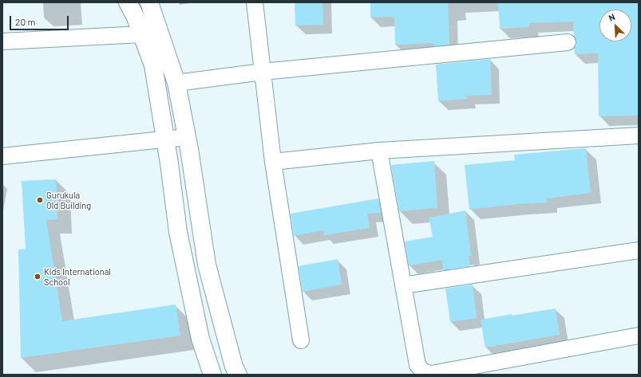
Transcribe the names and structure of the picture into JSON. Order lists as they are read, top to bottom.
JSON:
{
  "places": ["Gurukula Old Building", "Kids International School"],
  "scale_bar": "20 m",
  "north": "top left"
}
